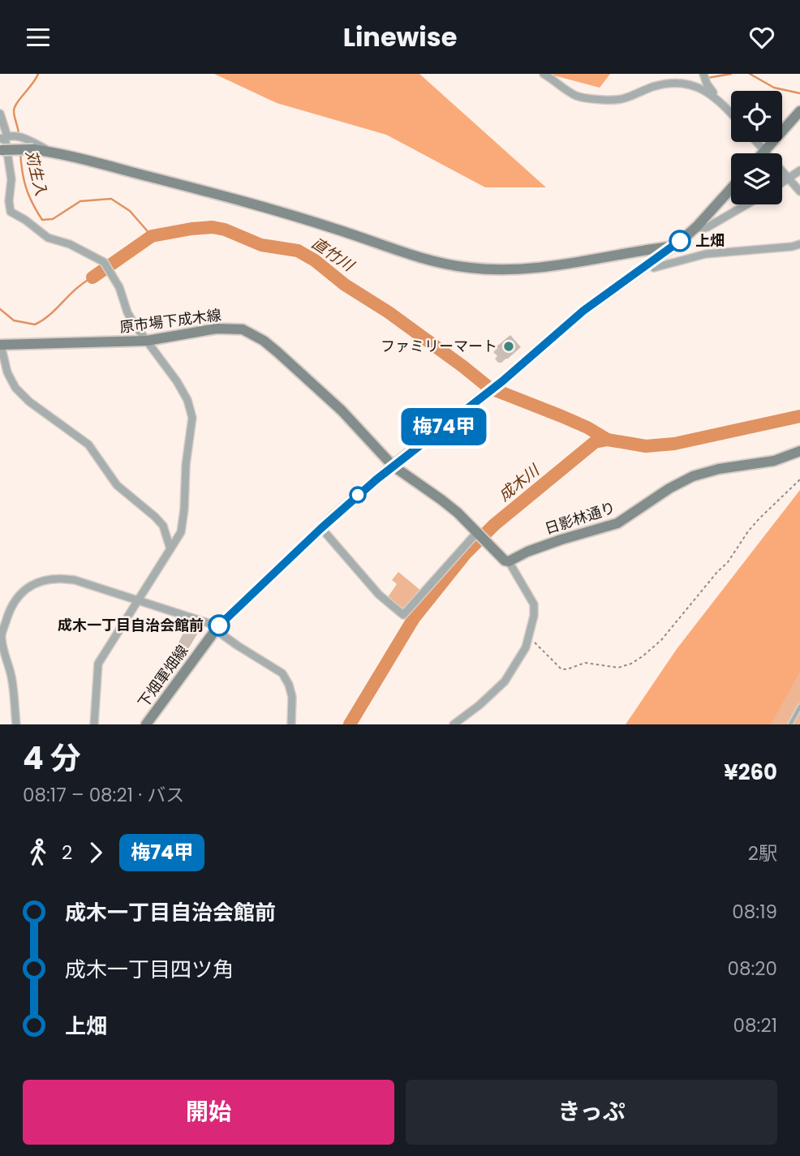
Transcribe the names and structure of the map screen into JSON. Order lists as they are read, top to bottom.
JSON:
{
  "streets": {
    "main road": ["原市場下成木線", "日影林通り", "下畑軍畑線"]
  },
  "crossings": [
    ["原市場下成木線", "下畑軍畑線"]
  ],
  "water": ["苅生入", "直竹川", "成木川"],
  "places": ["上畑", "ファミリーマート", "成木一丁目自治会館前"],
  "lines": ["bus line 梅74甲"],
  "page": {
    "header": "Linewise",
    "on_map": "梅74甲",
    "heading": ["4 分", "08:17 – 08:21 · バス", "¥260"],
    "legs": ["2", "梅74甲", "2駅"],
    "list": [
      {
        "name": "成木一丁目自治会館前",
        "value": "08:19"
      },
      {
        "name": "成木一丁目四ツ角",
        "value": "08:20"
      },
      {
        "name": "上畑",
        "value": "08:21"
      }
    ],
    "buttons": ["開始", "きっぷ"]
  }
}
